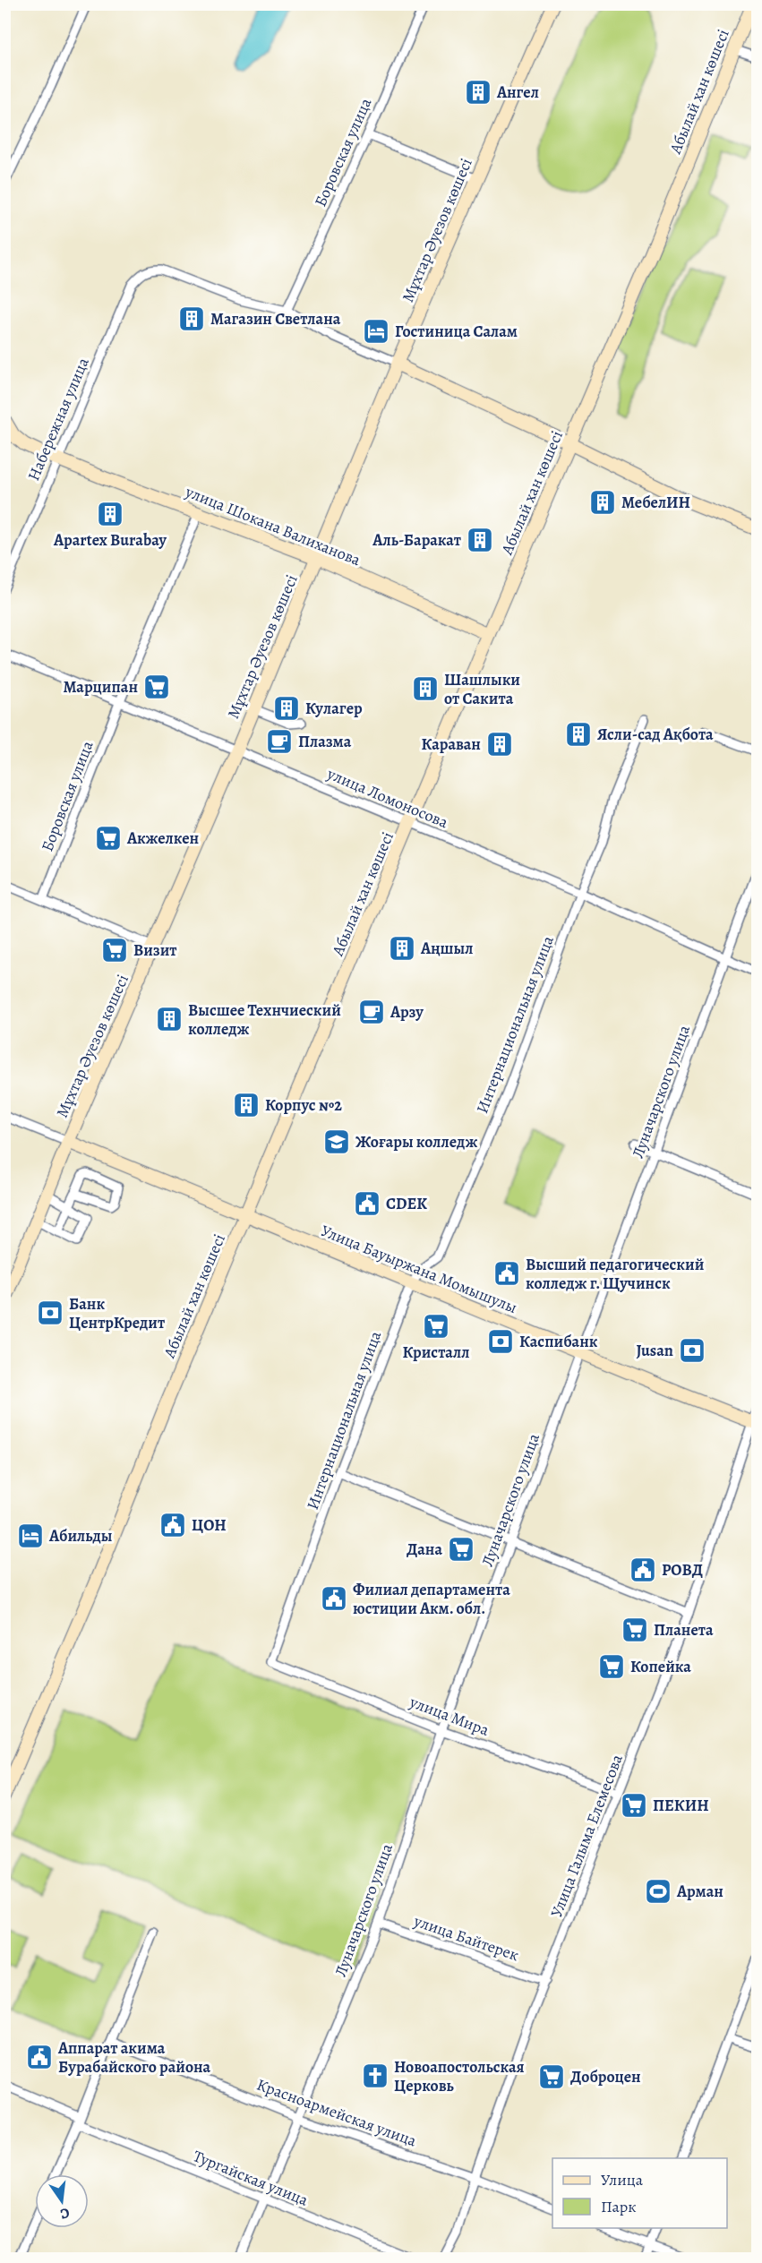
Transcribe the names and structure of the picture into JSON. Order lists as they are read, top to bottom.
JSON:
{
  "streets": {
    "street": [
      "Абылай хан көшесі",
      "Боровская улица",
      "Мұхтар Әуезов көшесі",
      "Набережная улица",
      "улица Шокана Валиханова",
      "улица Ломоносова",
      "Интернациональная улица",
      "Луначарского улица",
      "Улица Бауыржана Момышулы",
      "улица Мира",
      "Улица Галыма Елемесова",
      "улица Байтерек",
      "Красноармейская улица",
      "Тургайская улица"
    ]
  },
  "crossings": [
    ["Абылай хан көшесі", "улица Шокана Валиханова"],
    ["Абылай хан көшесі", "улица Ломоносова"],
    ["Абылай хан көшесі", "Улица Бауыржана Момышулы"],
    ["Боровская улица", "Набережная улица"],
    ["Боровская улица", "улица Шокана Валиханова"],
    ["Боровская улица", "улица Ломоносова"],
    ["Мұхтар Әуезов көшесі", "улица Шокана Валиханова"],
    ["Мұхтар Әуезов көшесі", "улица Ломоносова"],
    ["Мұхтар Әуезов көшесі", "Улица Бауыржана Момышулы"],
    ["Набережная улица", "улица Шокана Валиханова"],
    ["улица Ломоносова", "Интернациональная улица"],
    ["улица Ломоносова", "Луначарского улица"],
    ["Интернациональная улица", "Улица Бауыржана Момышулы"],
    ["Интернациональная улица", "улица Мира"],
    ["Луначарского улица", "Улица Бауыржана Момышулы"],
    ["Луначарского улица", "улица Мира"],
    ["Луначарского улица", "улица Байтерек"],
    ["Луначарского улица", "Красноармейская улица"],
    ["Луначарского улица", "Тургайская улица"],
    ["Улица Бауыржана Момышулы", "Улица Галыма Елемесова"],
    ["улица Мира", "Улица Галыма Елемесова"],
    ["Улица Галыма Елемесова", "улица Байтерек"],
    ["Улица Галыма Елемесова", "Красноармейская улица"]
  ],
  "places": {
    "building": [
      "Ангел",
      "Магазин Светлана",
      "МебелИН",
      "Apartex Burabay",
      "Аль-Баракат",
      "Шашлыки от Сакита",
      "Кулагер",
      "Ясли-сад Ақбота",
      "Караван",
      "Аңшыл",
      "Высшее Технчиеский колледж",
      "Корпус №2"
    ],
    "hotel": ["Гостиница Салам", "Абильды"],
    "supermarket": [
      "Марципан",
      "Акжелкен",
      "Визит",
      "Кристалл",
      "Дана",
      "Планета",
      "Копейка",
      "ПЕКИН",
      "Доброцен"
    ],
    "cafe": ["Плазма", "Арзу"],
    "school or university": ["Жоғары колледж"],
    "public building": [
      "CDEK",
      "Высший педагогический колледж г. Щучинск",
      "ЦОН",
      "РОВД",
      "Филиал департамента юстиции Акм. обл.",
      "Аппарат акима Бурабайского района"
    ],
    "bank": ["Банк ЦентрКредит", "Каспибанк", "Jusan"],
    "sports": ["Арман"],
    "church": ["Новоапостольская Церковь"]
  },
  "legend": ["Улица", "Парк"],
  "north": "bottom"
}
